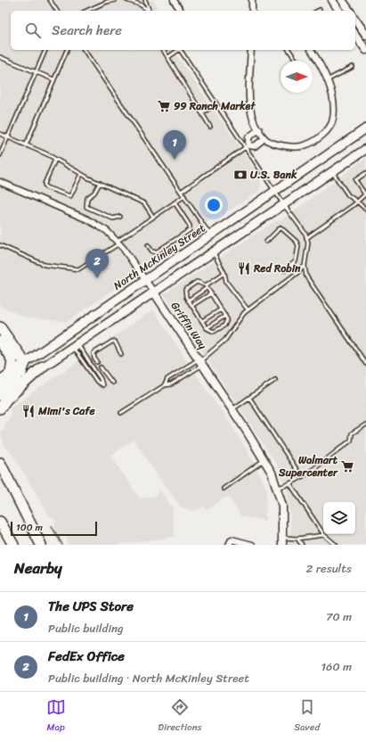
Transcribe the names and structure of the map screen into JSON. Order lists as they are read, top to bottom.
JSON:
{
  "streets": {
    "main road": ["North McKinley Street"],
    "street": ["Griffin Way"]
  },
  "crossings": [
    ["North McKinley Street", "Griffin Way"]
  ],
  "places": {
    "supermarket": ["99 Ranch Market", "Walmart Supercenter"],
    "bank": ["U.S. Bank"],
    "restaurant": ["Red Robin", "Mimi's Cafe"]
  },
  "scale_bar": "100 m",
  "north": "right",
  "page": {
    "search": "Search here",
    "pins": ["1", "2"],
    "scale": "100 m",
    "heading": ["Nearby", "2 results"],
    "list": [
      {
        "mark": "1",
        "name": "The UPS Store",
        "note": "Public building",
        "value": "70 m"
      },
      {
        "mark": "2",
        "name": "FedEx Office",
        "note": "Public building · North McKinley Street",
        "value": "160 m"
      }
    ],
    "nav": ["Map", "Directions", "Saved"]
  }
}
